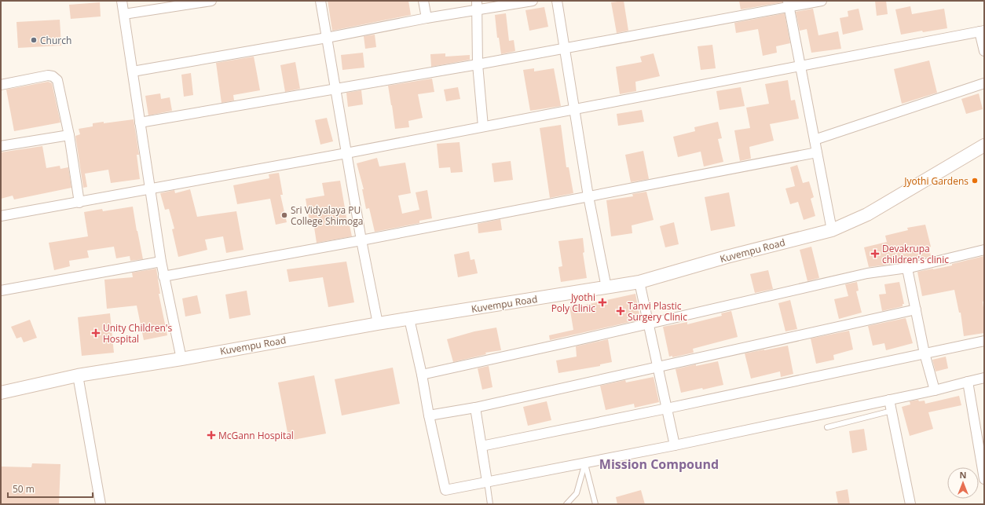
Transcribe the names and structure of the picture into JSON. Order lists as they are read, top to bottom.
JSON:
{
  "streets": {
    "main road": ["Kuvempu Road"]
  },
  "districts": ["Mission Compound"],
  "places": {
    "other": ["Church", "Jyothi Gardens", "Sri Vidyalaya PU College Shimoga"],
    "health": [
      "Devakrupa children's clinic",
      "Jyothi Poly Clinic",
      "Tanvi Plastic Surgery Clinic",
      "Unity Children's Hospital",
      "McGann Hospital"
    ]
  },
  "scale_bar": "50 m",
  "north": "top"
}
